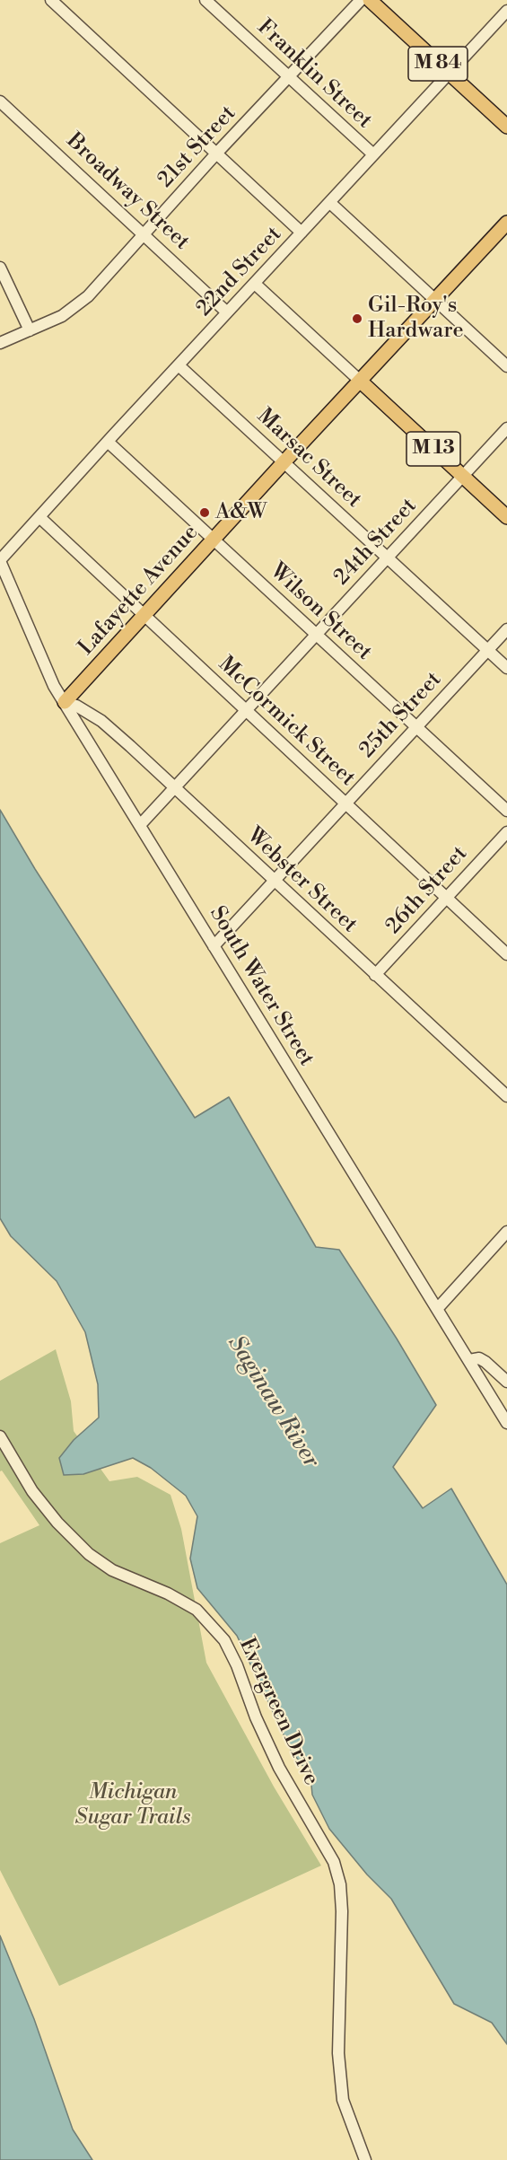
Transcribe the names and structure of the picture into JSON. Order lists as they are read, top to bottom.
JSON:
{
  "streets": {
    "main road": ["M 84", "M 13", "Lafayette Avenue"],
    "street": [
      "Franklin Street",
      "21st Street",
      "Broadway Street",
      "22nd Street",
      "Marsac Street",
      "24th Street",
      "Wilson Street",
      "25th Street",
      "McCormick Street",
      "Webster Street",
      "26th Street",
      "South Water Street",
      "Evergreen Drive"
    ]
  },
  "crossings": [
    ["M 84", "22nd Street"],
    ["Franklin Street", "21st Street"],
    ["Franklin Street", "22nd Street"],
    ["21st Street", "Broadway Street"],
    ["Broadway Street", "22nd Street"],
    ["22nd Street", "Marsac Street"],
    ["22nd Street", "Wilson Street"],
    ["22nd Street", "McCormick Street"],
    ["22nd Street", "South Water Street"],
    ["M 13", "24th Street"],
    ["M 13", "Lafayette Avenue"],
    ["Marsac Street", "24th Street"],
    ["Marsac Street", "Lafayette Avenue"],
    ["Marsac Street", "25th Street"],
    ["24th Street", "Wilson Street"],
    ["24th Street", "McCormick Street"],
    ["24th Street", "Webster Street"],
    ["24th Street", "South Water Street"],
    ["Lafayette Avenue", "Wilson Street"],
    ["Lafayette Avenue", "McCormick Street"],
    ["Lafayette Avenue", "Webster Street"],
    ["Lafayette Avenue", "South Water Street"],
    ["Wilson Street", "25th Street"],
    ["25th Street", "McCormick Street"],
    ["25th Street", "Webster Street"],
    ["25th Street", "South Water Street"],
    ["McCormick Street", "26th Street"],
    ["Webster Street", "26th Street"],
    ["Webster Street", "South Water Street"]
  ],
  "water": ["Saginaw River"],
  "parks": ["Michigan Sugar Trails"],
  "places": ["Gil-Roy's Hardware", "A&W"]
}
